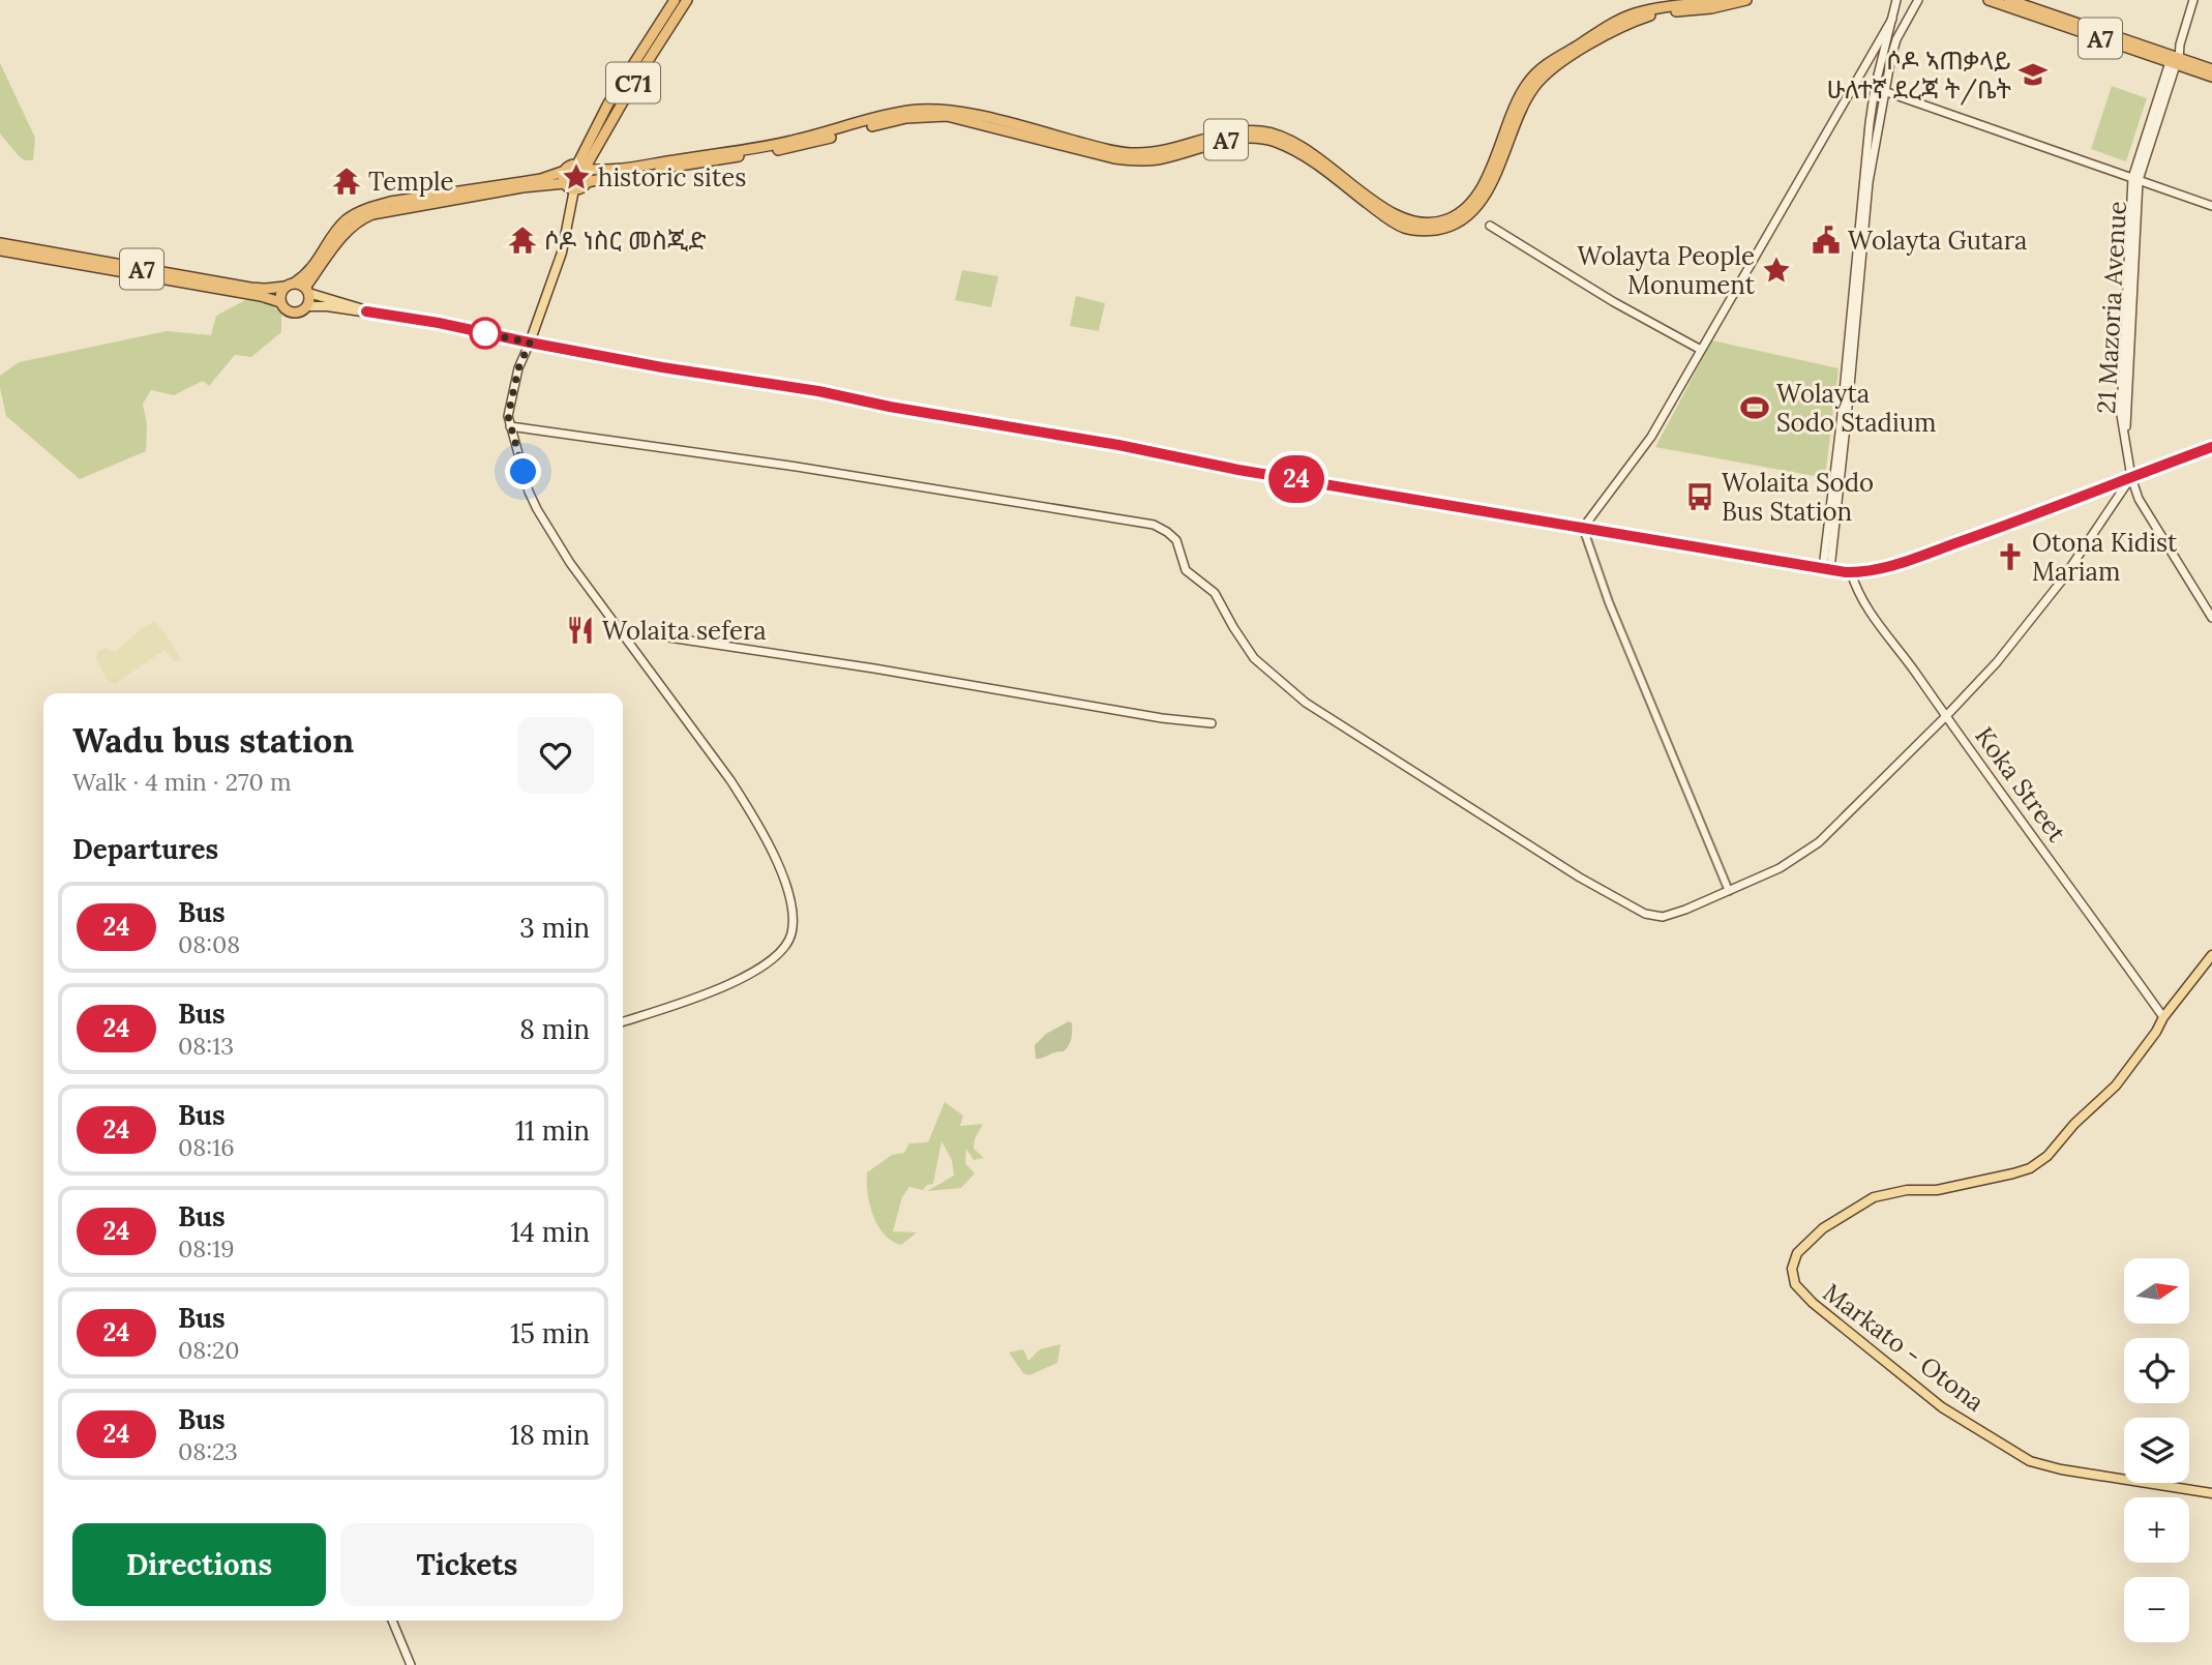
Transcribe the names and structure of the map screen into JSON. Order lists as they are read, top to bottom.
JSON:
{
  "streets": {
    "highway": ["A7", "C71"],
    "main road": ["21 Mazoria Avenue", "Koka Street", "Markato - Otona"]
  },
  "crossings": [
    ["A7", "C71"],
    ["A7", "21 Mazoria Avenue"],
    ["A7", "Koka Street"],
    ["Koka Street", "Markato - Otona"]
  ],
  "places": {
    "school or university": ["ሶዶ ኣጠቃላይ ሁለተኛ ደረጃ ት/ቤት"],
    "place": ["historic sites", "Wolayta People Monument"],
    "temple": ["Temple", "ሶዶ ነስር መስጂድ"],
    "public building": ["Wolayta Gutara"],
    "sports": ["Wolayta Sodo Stadium"],
    "bus stop": ["Wolaita Sodo Bus Station"],
    "church": ["Otona Kidist Mariam"],
    "restaurant": ["Wolaita sefera"]
  },
  "lines": ["bus line 24"],
  "north": "right",
  "page": {
    "on_map": "24",
    "heading": [
      ["Wadu bus station", "Walk · 4 min · 270 m"],
      "Departures"
    ],
    "list": [
      {
        "mark": "24",
        "name": "Bus",
        "note": "08:08",
        "value": "3 min"
      },
      {
        "mark": "24",
        "name": "Bus",
        "note": "08:13",
        "value": "8 min"
      },
      {
        "mark": "24",
        "name": "Bus",
        "note": "08:16",
        "value": "11 min"
      },
      {
        "mark": "24",
        "name": "Bus",
        "note": "08:19",
        "value": "14 min"
      },
      {
        "mark": "24",
        "name": "Bus",
        "note": "08:20",
        "value": "15 min"
      },
      {
        "mark": "24",
        "name": "Bus",
        "note": "08:23",
        "value": "18 min"
      }
    ],
    "map_buttons": ["+", "−"],
    "buttons": ["Directions", "Tickets"]
  }
}
